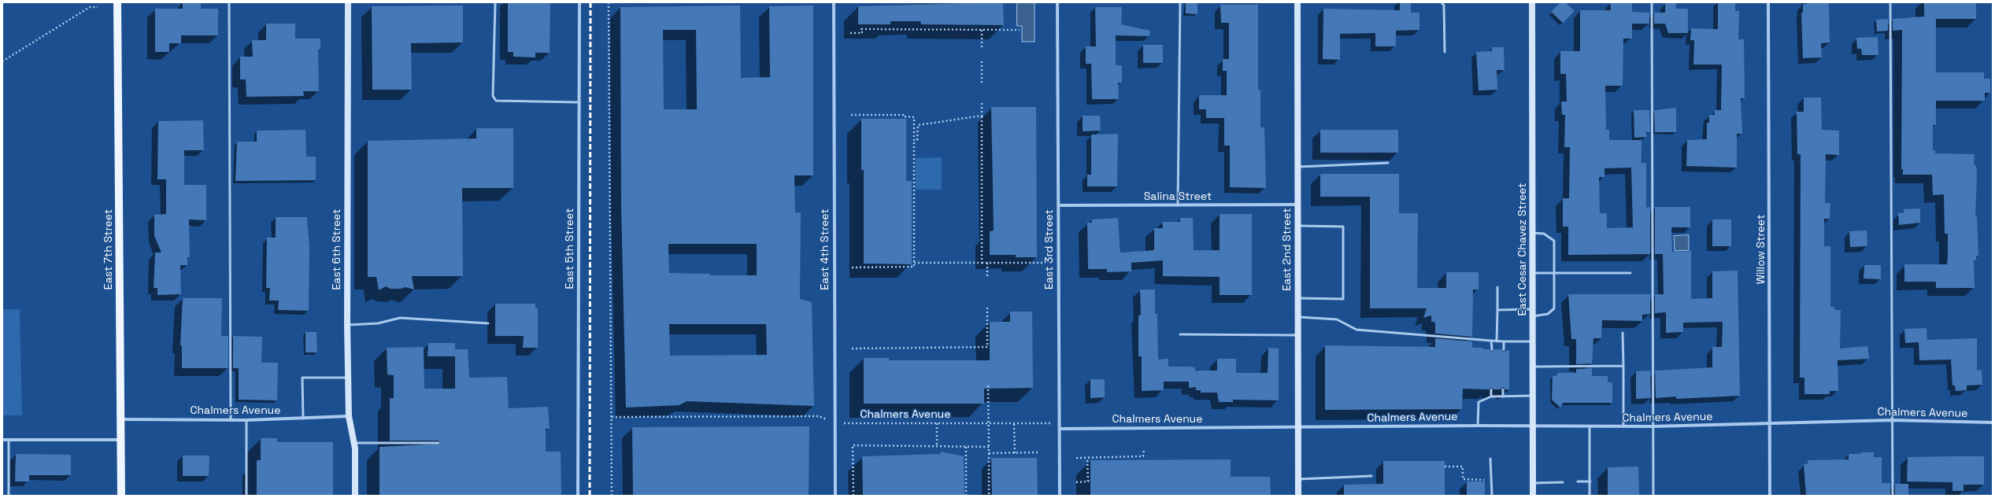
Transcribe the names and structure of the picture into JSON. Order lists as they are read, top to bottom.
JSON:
{
  "streets": {
    "main road": ["East 7th Street"],
    "street": [
      "Salina Street",
      "East 5th Street",
      "East 6th Street",
      "East 4th Street",
      "East 3rd Street",
      "East 2nd Street",
      "East Cesar Chavez Street",
      "Willow Street",
      "Chalmers Avenue"
    ]
  },
  "crossings": [
    ["Salina Street", "East 3rd Street"],
    ["Salina Street", "East 2nd Street"],
    ["East 7th Street", "Chalmers Avenue"],
    ["East 6th Street", "Chalmers Avenue"],
    ["East 4th Street", "Chalmers Avenue"],
    ["East 3rd Street", "Chalmers Avenue"],
    ["East 2nd Street", "Chalmers Avenue"],
    ["East Cesar Chavez Street", "Chalmers Avenue"],
    ["Willow Street", "Chalmers Avenue"]
  ]
}
